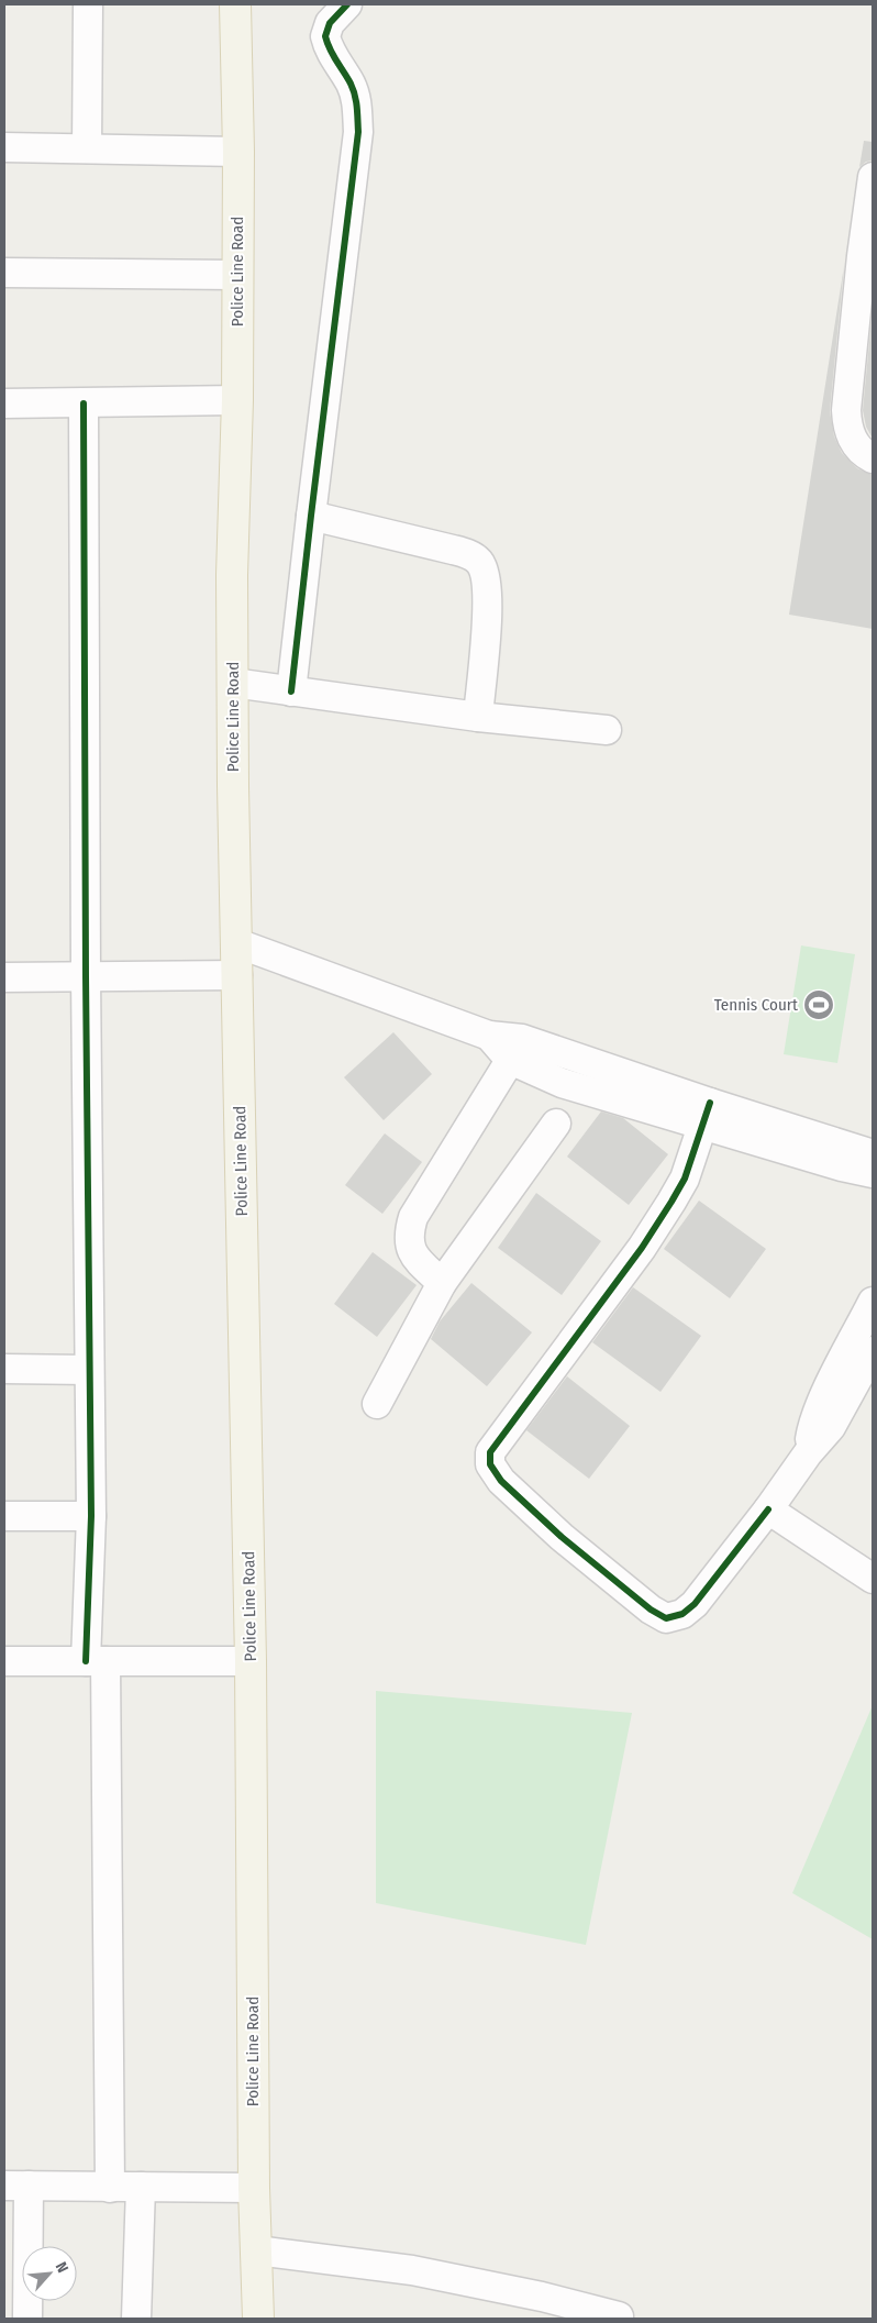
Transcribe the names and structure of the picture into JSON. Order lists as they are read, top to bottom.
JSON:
{
  "streets": {
    "main road": ["Police Line Road"]
  },
  "places": {
    "sports": ["Tennis Court"]
  },
  "north": "top right"
}
